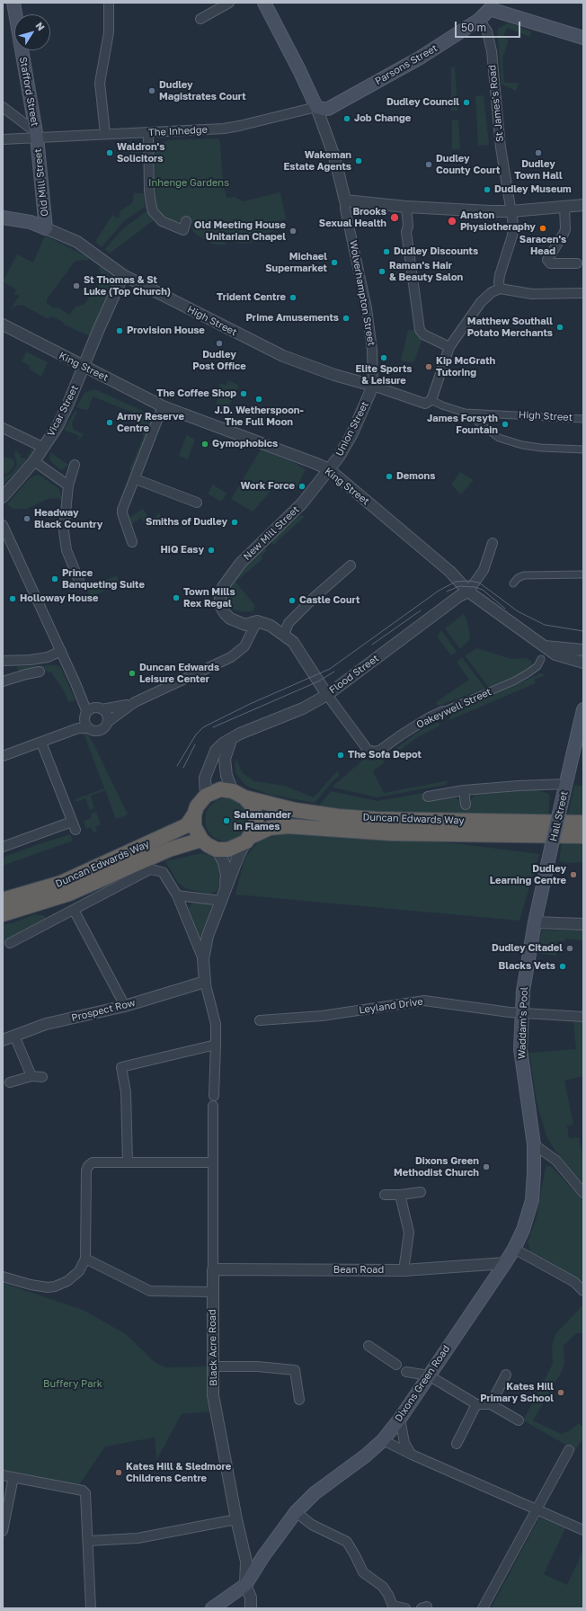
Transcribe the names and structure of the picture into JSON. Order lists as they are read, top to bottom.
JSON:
{
  "streets": {
    "highway": ["Duncan Edwards Way"],
    "main road": [
      "Parsons Street",
      "Stafford Street",
      "Old Mill Street",
      "Wolverhampton Street",
      "High Street",
      "Hall Street",
      "Waddam's Pool",
      "Dixons Green Road"
    ],
    "street": [
      "St James's Road",
      "The Inhedge",
      "King Street",
      "Vicar Street",
      "Union Street",
      "New Mill Street",
      "Flood Street",
      "Oakeywell Street",
      "Leyland Drive",
      "Prospect Row",
      "Bean Road",
      "Black Acre Road"
    ]
  },
  "crossings": [
    ["Parsons Street", "St James's Road"],
    ["Parsons Street", "The Inhedge"],
    ["Parsons Street", "Wolverhampton Street"],
    ["Stafford Street", "The Inhedge"],
    ["Stafford Street", "Old Mill Street"],
    ["The Inhedge", "Old Mill Street"],
    ["The Inhedge", "Wolverhampton Street"],
    ["Old Mill Street", "High Street"],
    ["Wolverhampton Street", "High Street"],
    ["Wolverhampton Street", "Union Street"],
    ["High Street", "Vicar Street"],
    ["High Street", "Union Street"],
    ["King Street", "Vicar Street"],
    ["King Street", "Union Street"],
    ["King Street", "New Mill Street"],
    ["King Street", "Flood Street"],
    ["Union Street", "New Mill Street"],
    ["Flood Street", "Oakeywell Street"],
    ["Flood Street", "Duncan Edwards Way"],
    ["Hall Street", "Waddam's Pool"],
    ["Leyland Drive", "Waddam's Pool"],
    ["Waddam's Pool", "Dixons Green Road"],
    ["Bean Road", "Black Acre Road"],
    ["Bean Road", "Dixons Green Road"],
    ["Black Acre Road", "Dixons Green Road"]
  ],
  "parks": ["Inhenge Gardens", "Buffery Park"],
  "places": [
    "Dudley Magistrates Court",
    "Dudley Council",
    "Job Change",
    "Waldron's Solicitors",
    "Dudley Town Hall",
    "Wakeman Estate Agents",
    "Dudley County Court",
    "Dudley Museum",
    "Brooks Sexual Health",
    "Anston Physiotheraphy",
    "Saracen's Head",
    "Old Meeting House Unitarian Chapel",
    "Dudley Discounts",
    "Michael Supermarket",
    "Raman's Hair & Beauty Salon",
    "St Thomas & St Luke (Top Church)",
    "Trident Centre",
    "Prime Amusements",
    "Matthew Southall Potato Merchants",
    "Provision House",
    "Dudley Post Office",
    "Elite Sports & Leisure",
    "Kip McGrath Tutoring",
    "The Coffee Shop",
    "J.D. Wetherspoon- The Full Moon",
    "Army Reserve Centre",
    "James Forsyth Fountain",
    "Gymophobics",
    "Demons",
    "Work Force",
    "Headway Black Country",
    "Smiths of Dudley",
    "HiQ Easy",
    "Prince Banqueting Suite",
    "Town Mills Rex Regal",
    "Holloway House",
    "Castle Court",
    "Duncan Edwards Leisure Center",
    "The Sofa Depot",
    "Salamander in Flames",
    "Dudley Learning Centre",
    "Dudley Citadel",
    "Blacks Vets",
    "Dixons Green Methodist Church",
    "Kates Hill Primary School",
    "Kates Hill & Sledmore Childrens Centre"
  ],
  "scale_bar": "50 m",
  "north": "top right"
}
